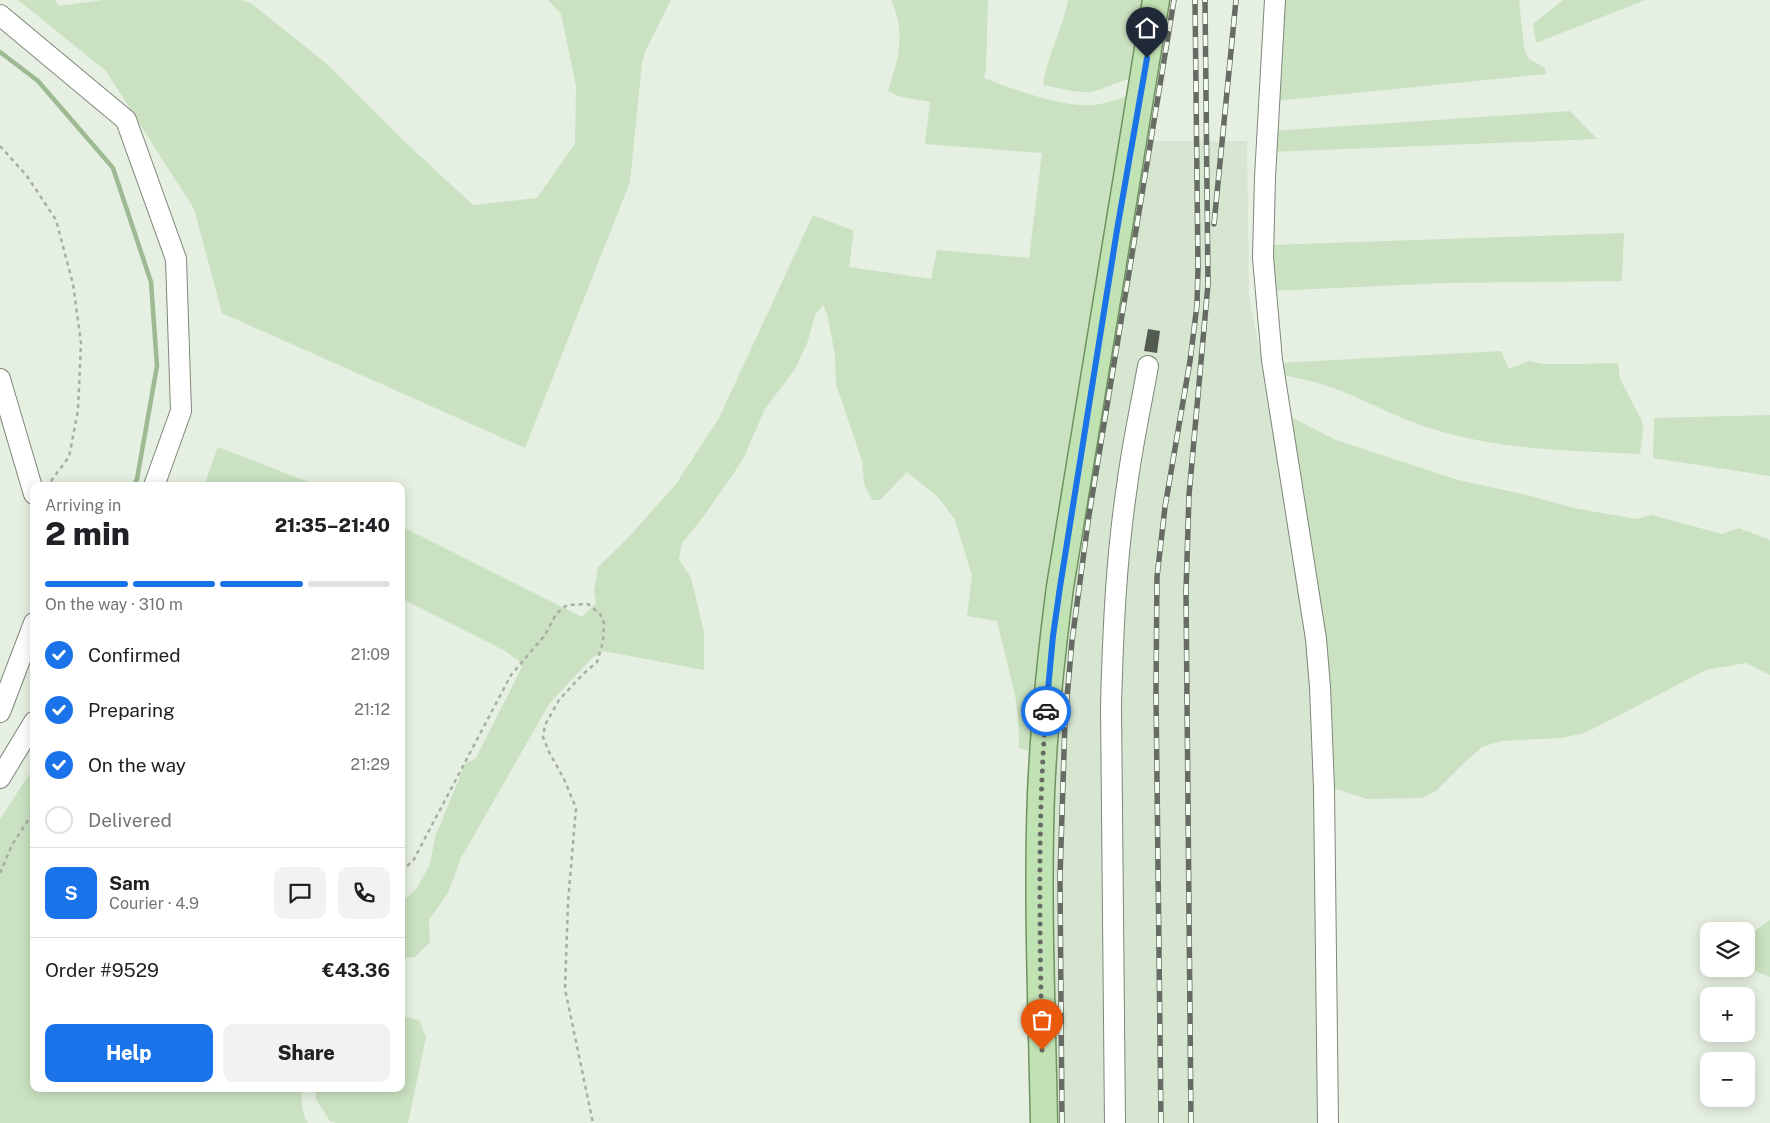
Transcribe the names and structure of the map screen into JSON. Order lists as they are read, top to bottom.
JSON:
{
  "page": {
    "heading": ["2 min", "Arriving in", "21:35–21:40"],
    "panel": [
      "Sam",
      "Courier · 4.9",
      "Order #9529",
      "€43.36"
    ],
    "bar": "On the way · 310 m",
    "list": [
      ["Confirmed", "21:09"],
      ["Preparing", "21:12"],
      ["On the way", "21:29"],
      "Delivered"
    ],
    "round": "S",
    "map_buttons": ["+", "−"],
    "buttons": ["Help", "Share"]
  }
}
